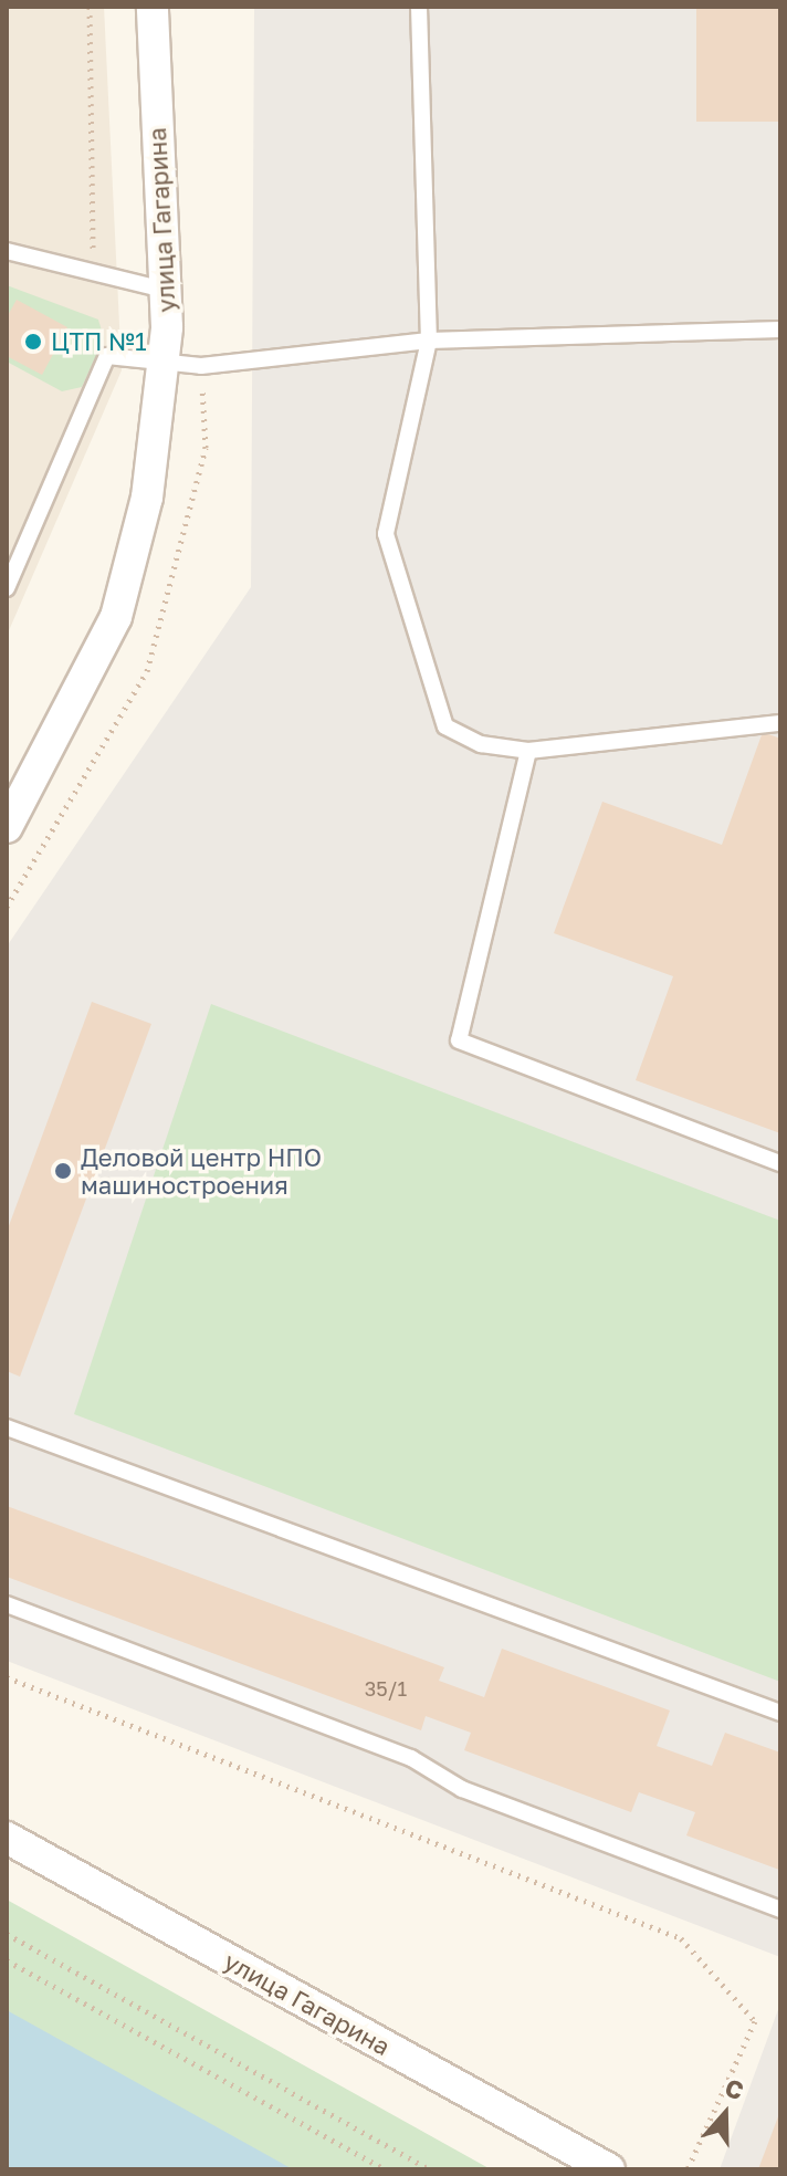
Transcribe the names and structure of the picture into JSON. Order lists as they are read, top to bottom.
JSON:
{
  "streets": {
    "street": ["улица Гагарина"]
  },
  "places": ["ЦТП №1", "Деловой центр НПО машиностроения"],
  "house_numbers": ["35/1"],
  "north": "top"
}
